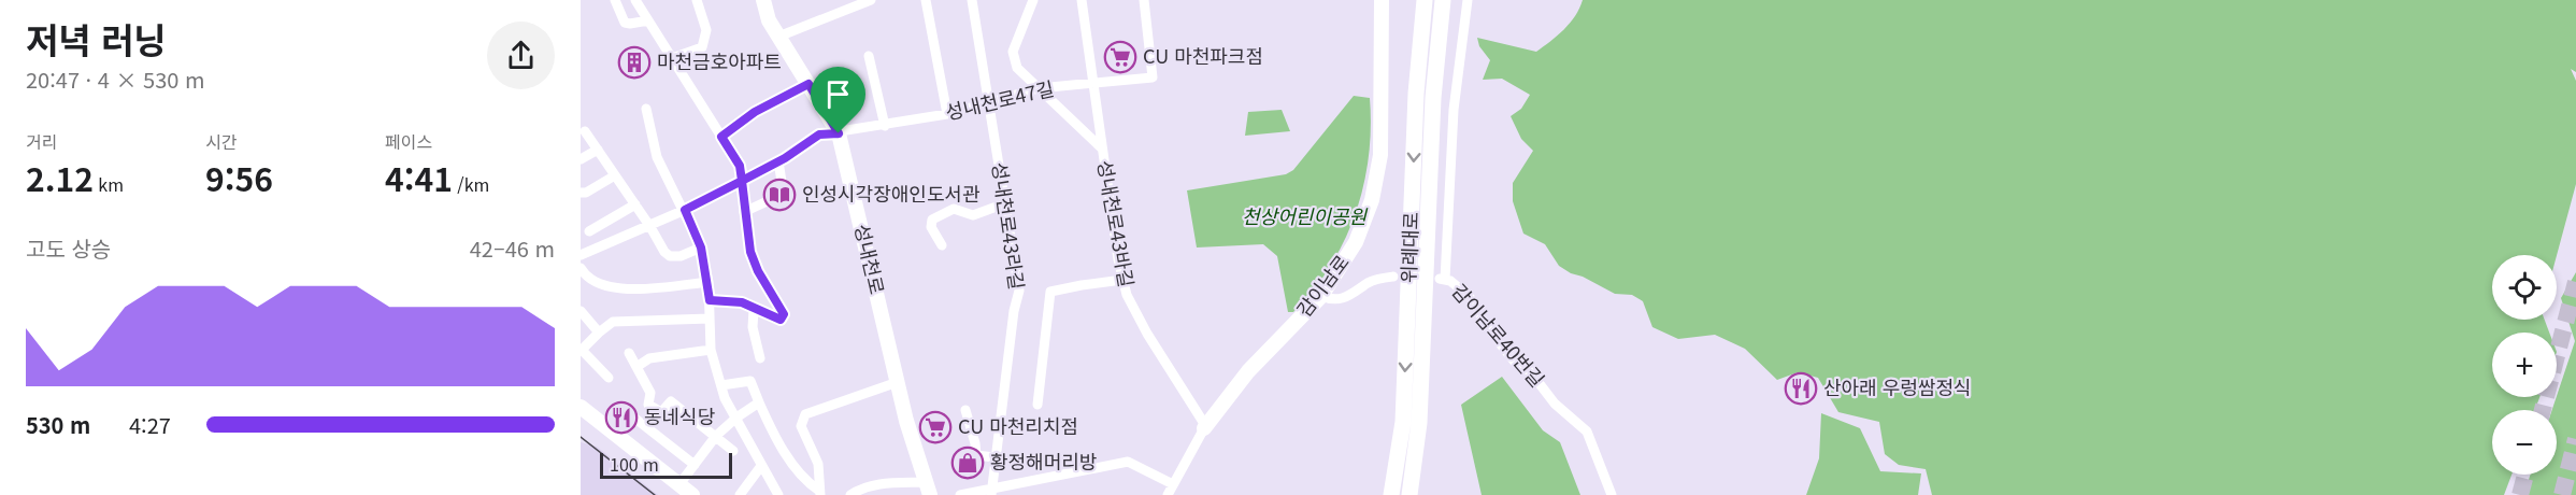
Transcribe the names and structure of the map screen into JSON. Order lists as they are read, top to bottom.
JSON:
{
  "streets": {
    "main road": ["위례대로"],
    "street": [
      "성내천로47길",
      "성내천로43바길",
      "성내천로43라길",
      "성내천로",
      "감이남로",
      "감이남로40번길"
    ]
  },
  "crossings": [
    ["성내천로47길", "성내천로43바길"],
    ["성내천로47길", "성내천로43라길"],
    ["성내천로47길", "성내천로"],
    ["성내천로43바길", "감이남로"]
  ],
  "parks": ["천상어린이공원"],
  "places": {
    "supermarket": ["CU 마천파크점", "CU 마천리치점"],
    "building": ["마천금호아파트"],
    "library": ["인성시각장애인도서관"],
    "restaurant": ["산아래 우렁쌈정식", "동네식당"],
    "shop": ["황정해머리방"]
  },
  "scale_bar": "100 m",
  "page": {
    "heading": ["저녁 러닝", "20:47 · 4 × 530 m"],
    "stats": [
      ["거리", "2.12 km"],
      ["시간", "9:56"],
      ["페이스", "4:41 /km"]
    ],
    "chart": ["고도 상승", "42–46 m"],
    "map_buttons": ["+", "−"],
    "list": [
      {
        "name": "530 m",
        "note": "4:27"
      }
    ],
    "scale": "100 m"
  }
}
